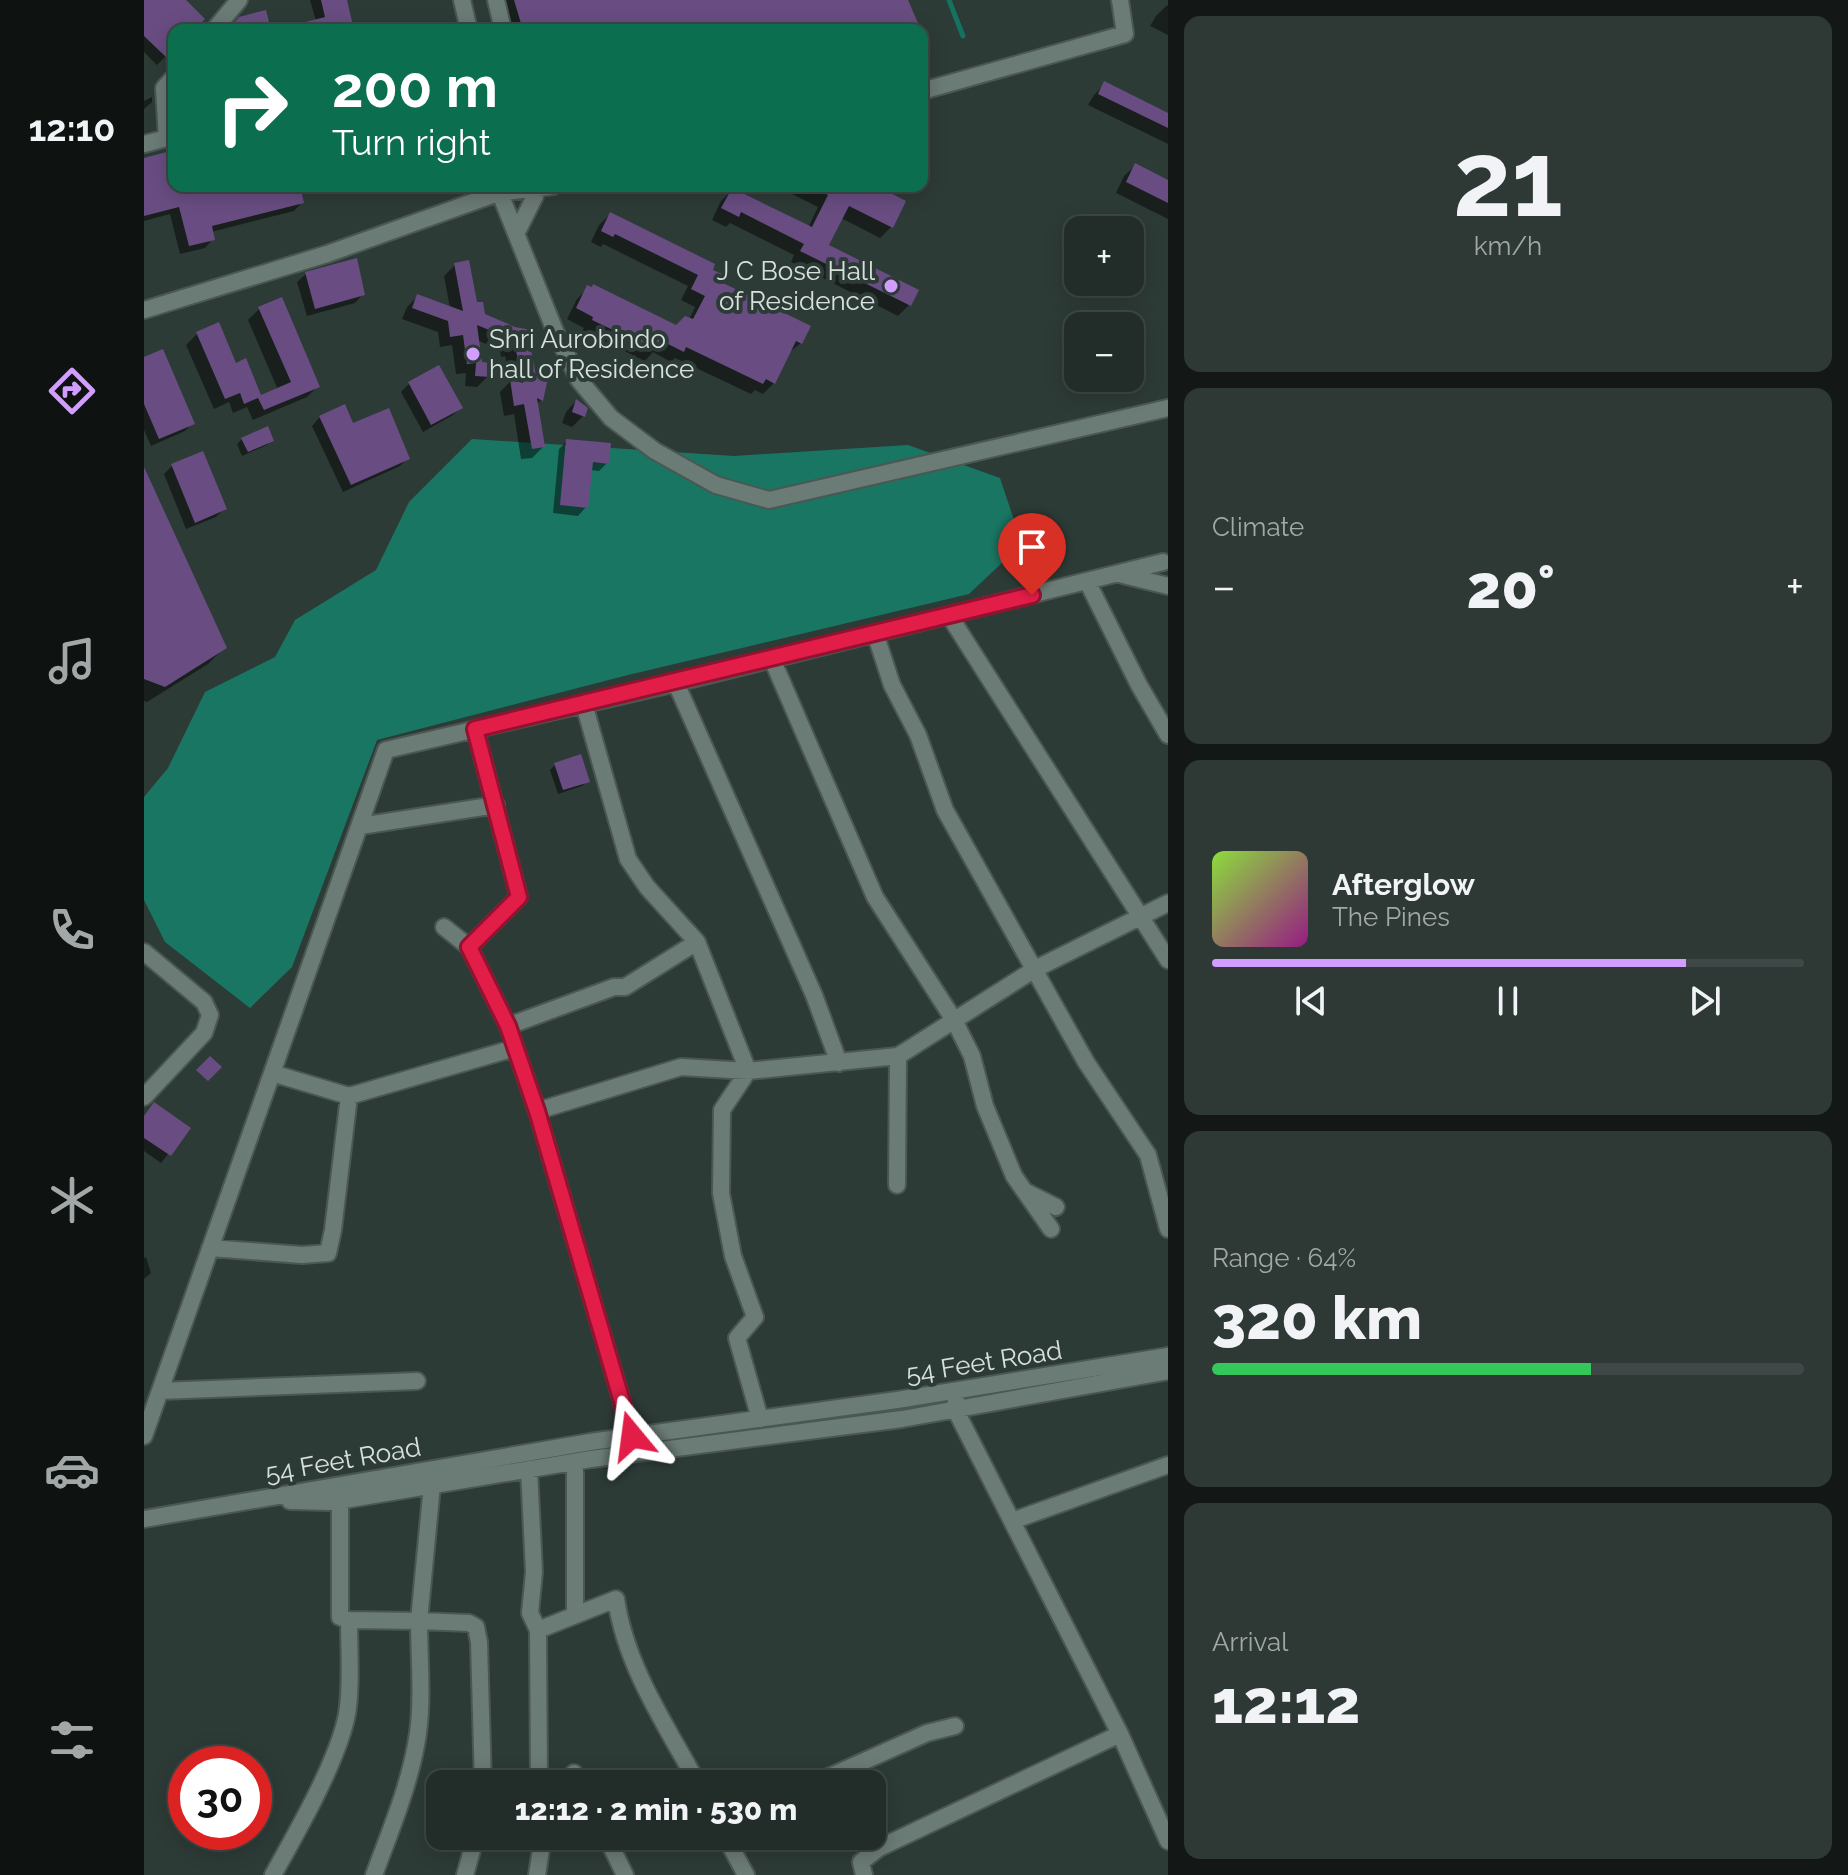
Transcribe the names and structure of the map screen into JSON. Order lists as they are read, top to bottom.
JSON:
{
  "streets": {
    "street": ["54 Feet Road"]
  },
  "places": ["J C Bose Hall of Residence", "Shri Aurobindo hall of Residence"],
  "page": {
    "tabs": "12:10",
    "tile": [
      ["21", "km/h"],
      "Climate",
      ["Range · 64%", "320 km"],
      ["Arrival", "12:12"]
    ],
    "turn": ["200 m", "Turn right"],
    "map_buttons": ["+", "−"],
    "heat": ["−", "20°", "+"],
    "song": ["Afterglow", "The Pines"],
    "limit": "30",
    "trip": "12:12 · 2 min · 530 m"
  }
}
